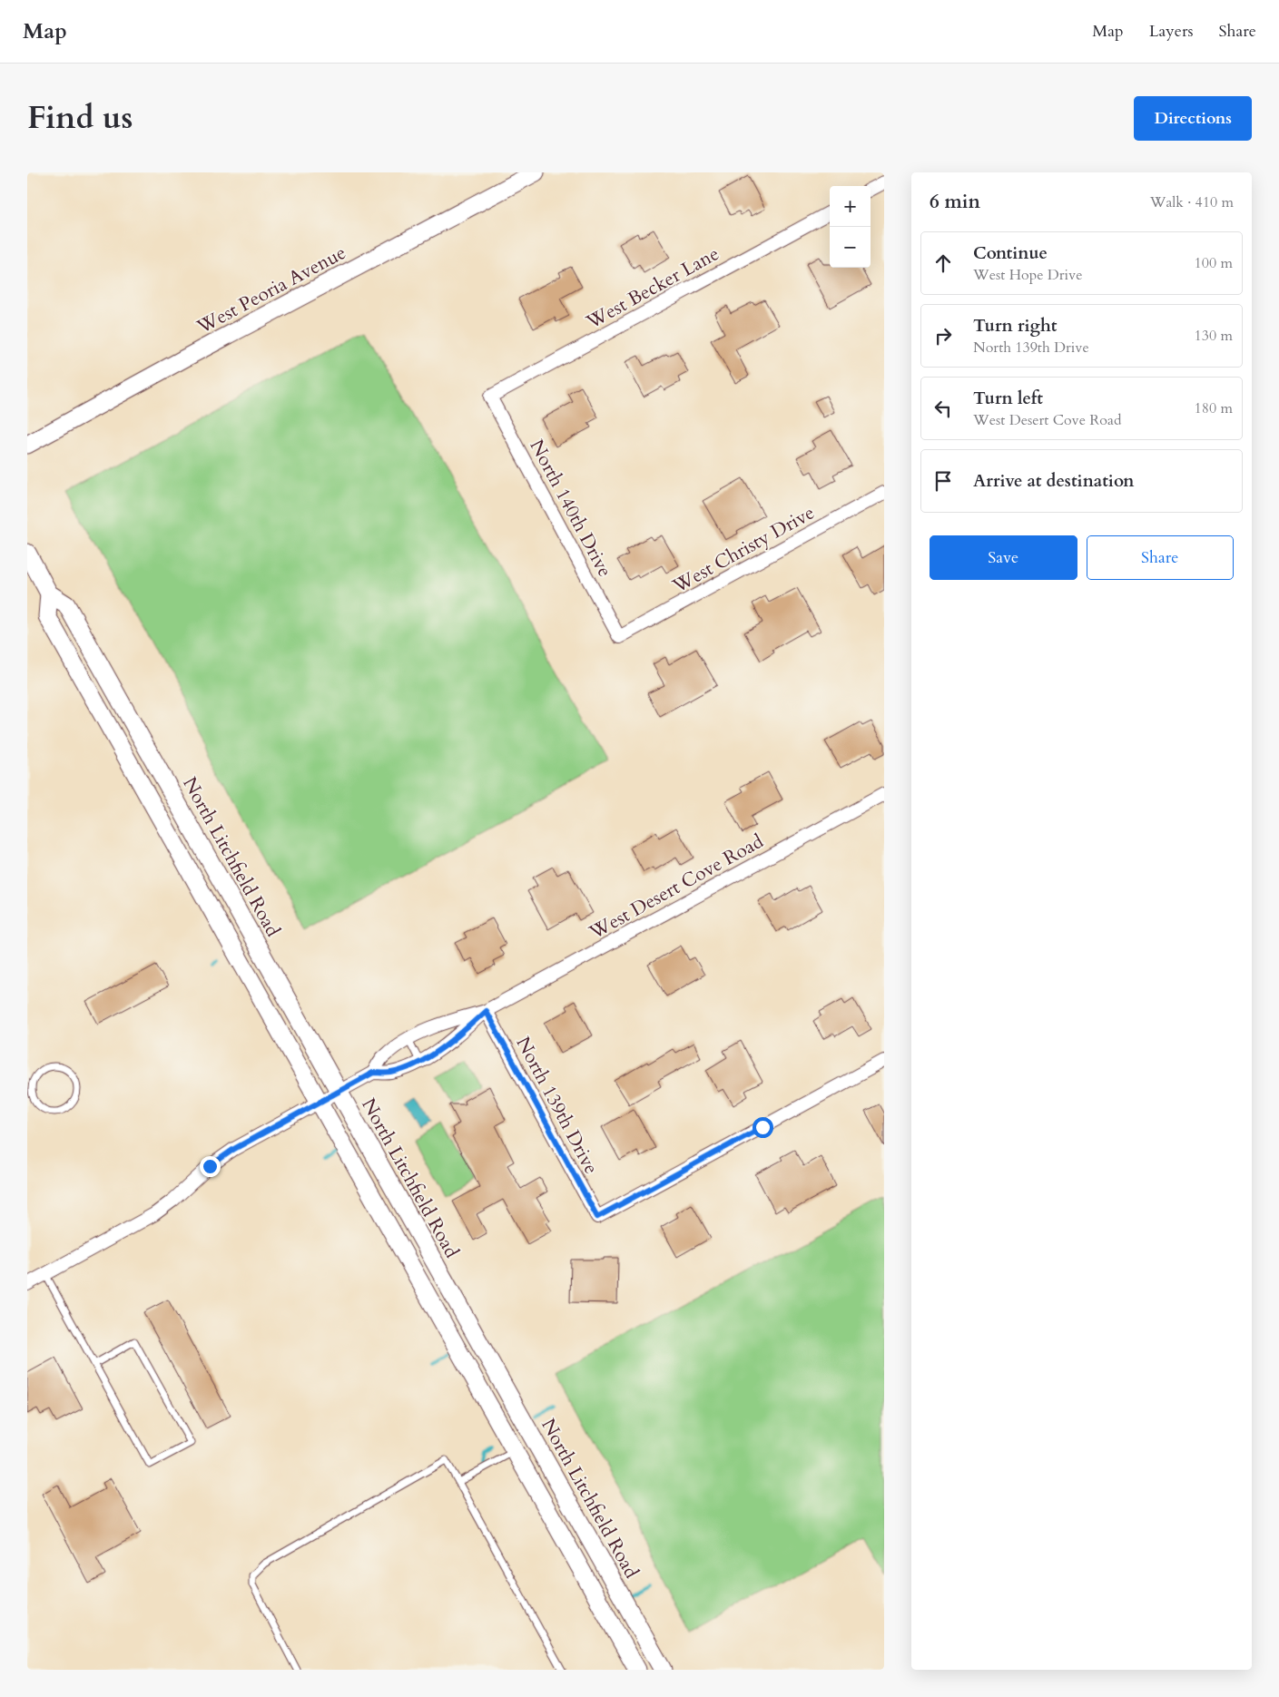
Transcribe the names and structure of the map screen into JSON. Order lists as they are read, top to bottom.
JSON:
{
  "streets": {
    "main road": ["West Peoria Avenue", "North Litchfield Road"],
    "street": [
      "West Becker Lane",
      "North 140th Drive",
      "West Christy Drive",
      "West Desert Cove Road",
      "North 139th Drive"
    ]
  },
  "crossings": [
    ["West Becker Lane", "North 140th Drive"],
    ["North 140th Drive", "West Christy Drive"],
    ["North Litchfield Road", "West Desert Cove Road"],
    ["West Desert Cove Road", "North 139th Drive"]
  ],
  "page": {
    "header": "Map",
    "nav": ["Map", "Layers", "Share"],
    "title": "Find us",
    "buttons": [
      "Directions",
      ["Save", "Share"]
    ],
    "heading": ["6 min", "Walk · 410 m"],
    "map_buttons": ["+", "−"],
    "list": [
      ["Continue", "West Hope Drive", "100 m"],
      ["Turn right", "North 139th Drive", "130 m"],
      ["Turn left", "West Desert Cove Road", "180 m"],
      "Arrive at destination"
    ]
  }
}
